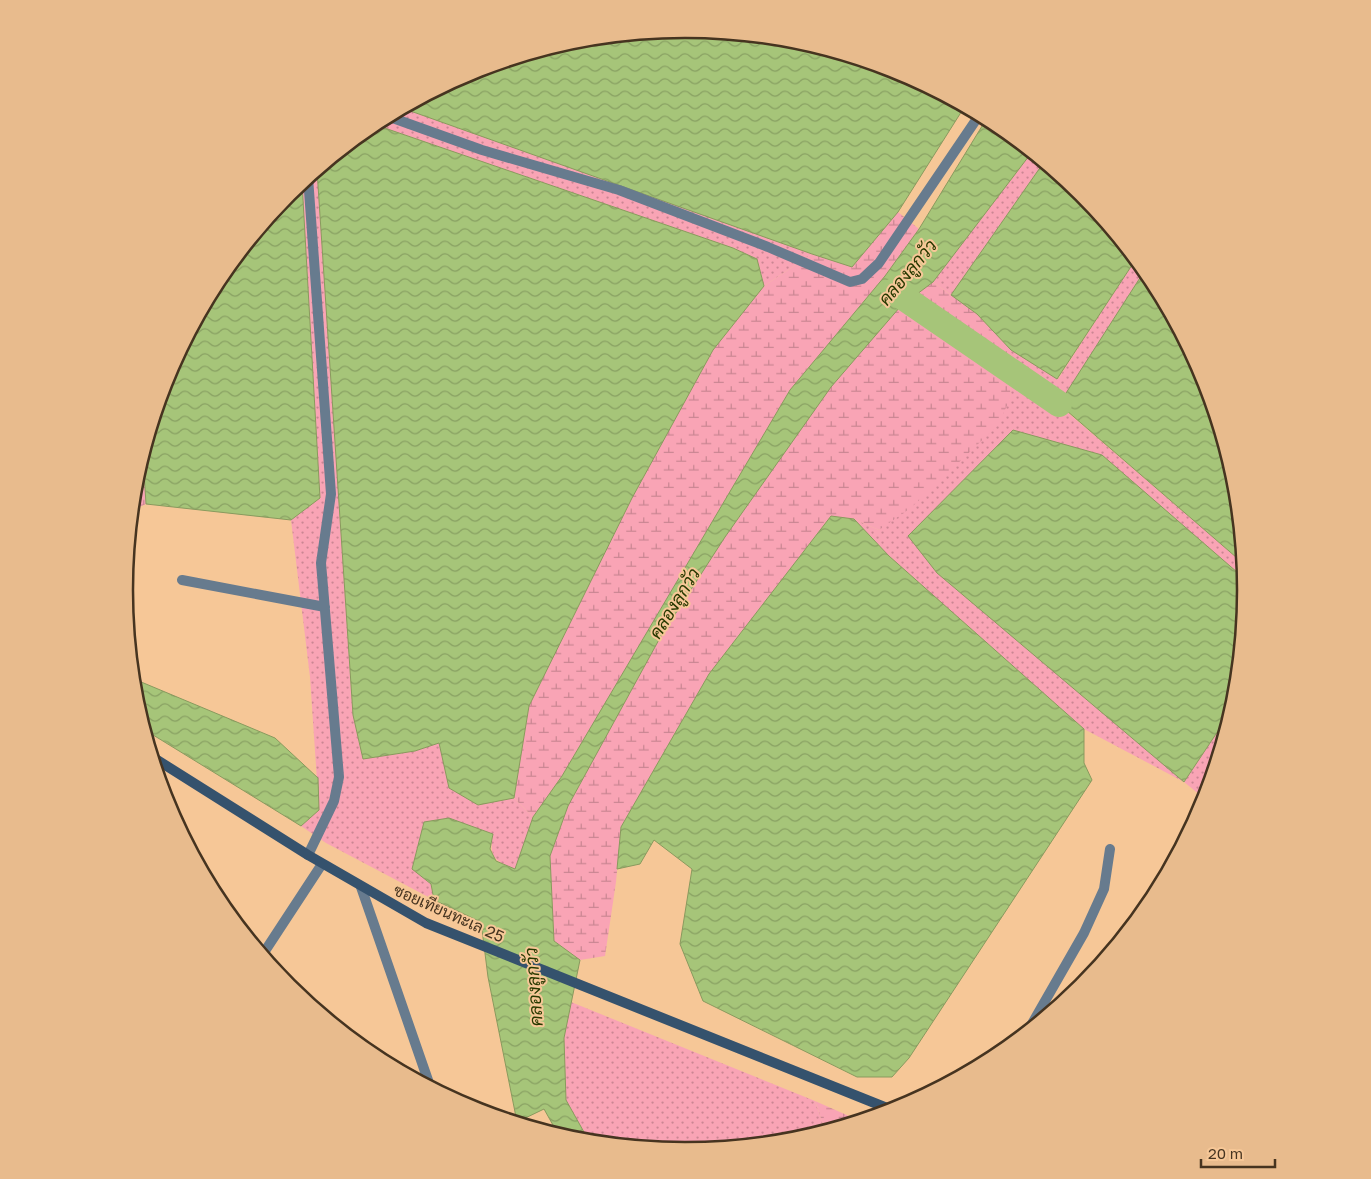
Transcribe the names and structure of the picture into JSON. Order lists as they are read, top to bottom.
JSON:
{
  "streets": {
    "street": ["ซอยเทียนทะเล 25"]
  },
  "water": ["คลองลูกวัว"],
  "scale_bar": "20 m"
}
